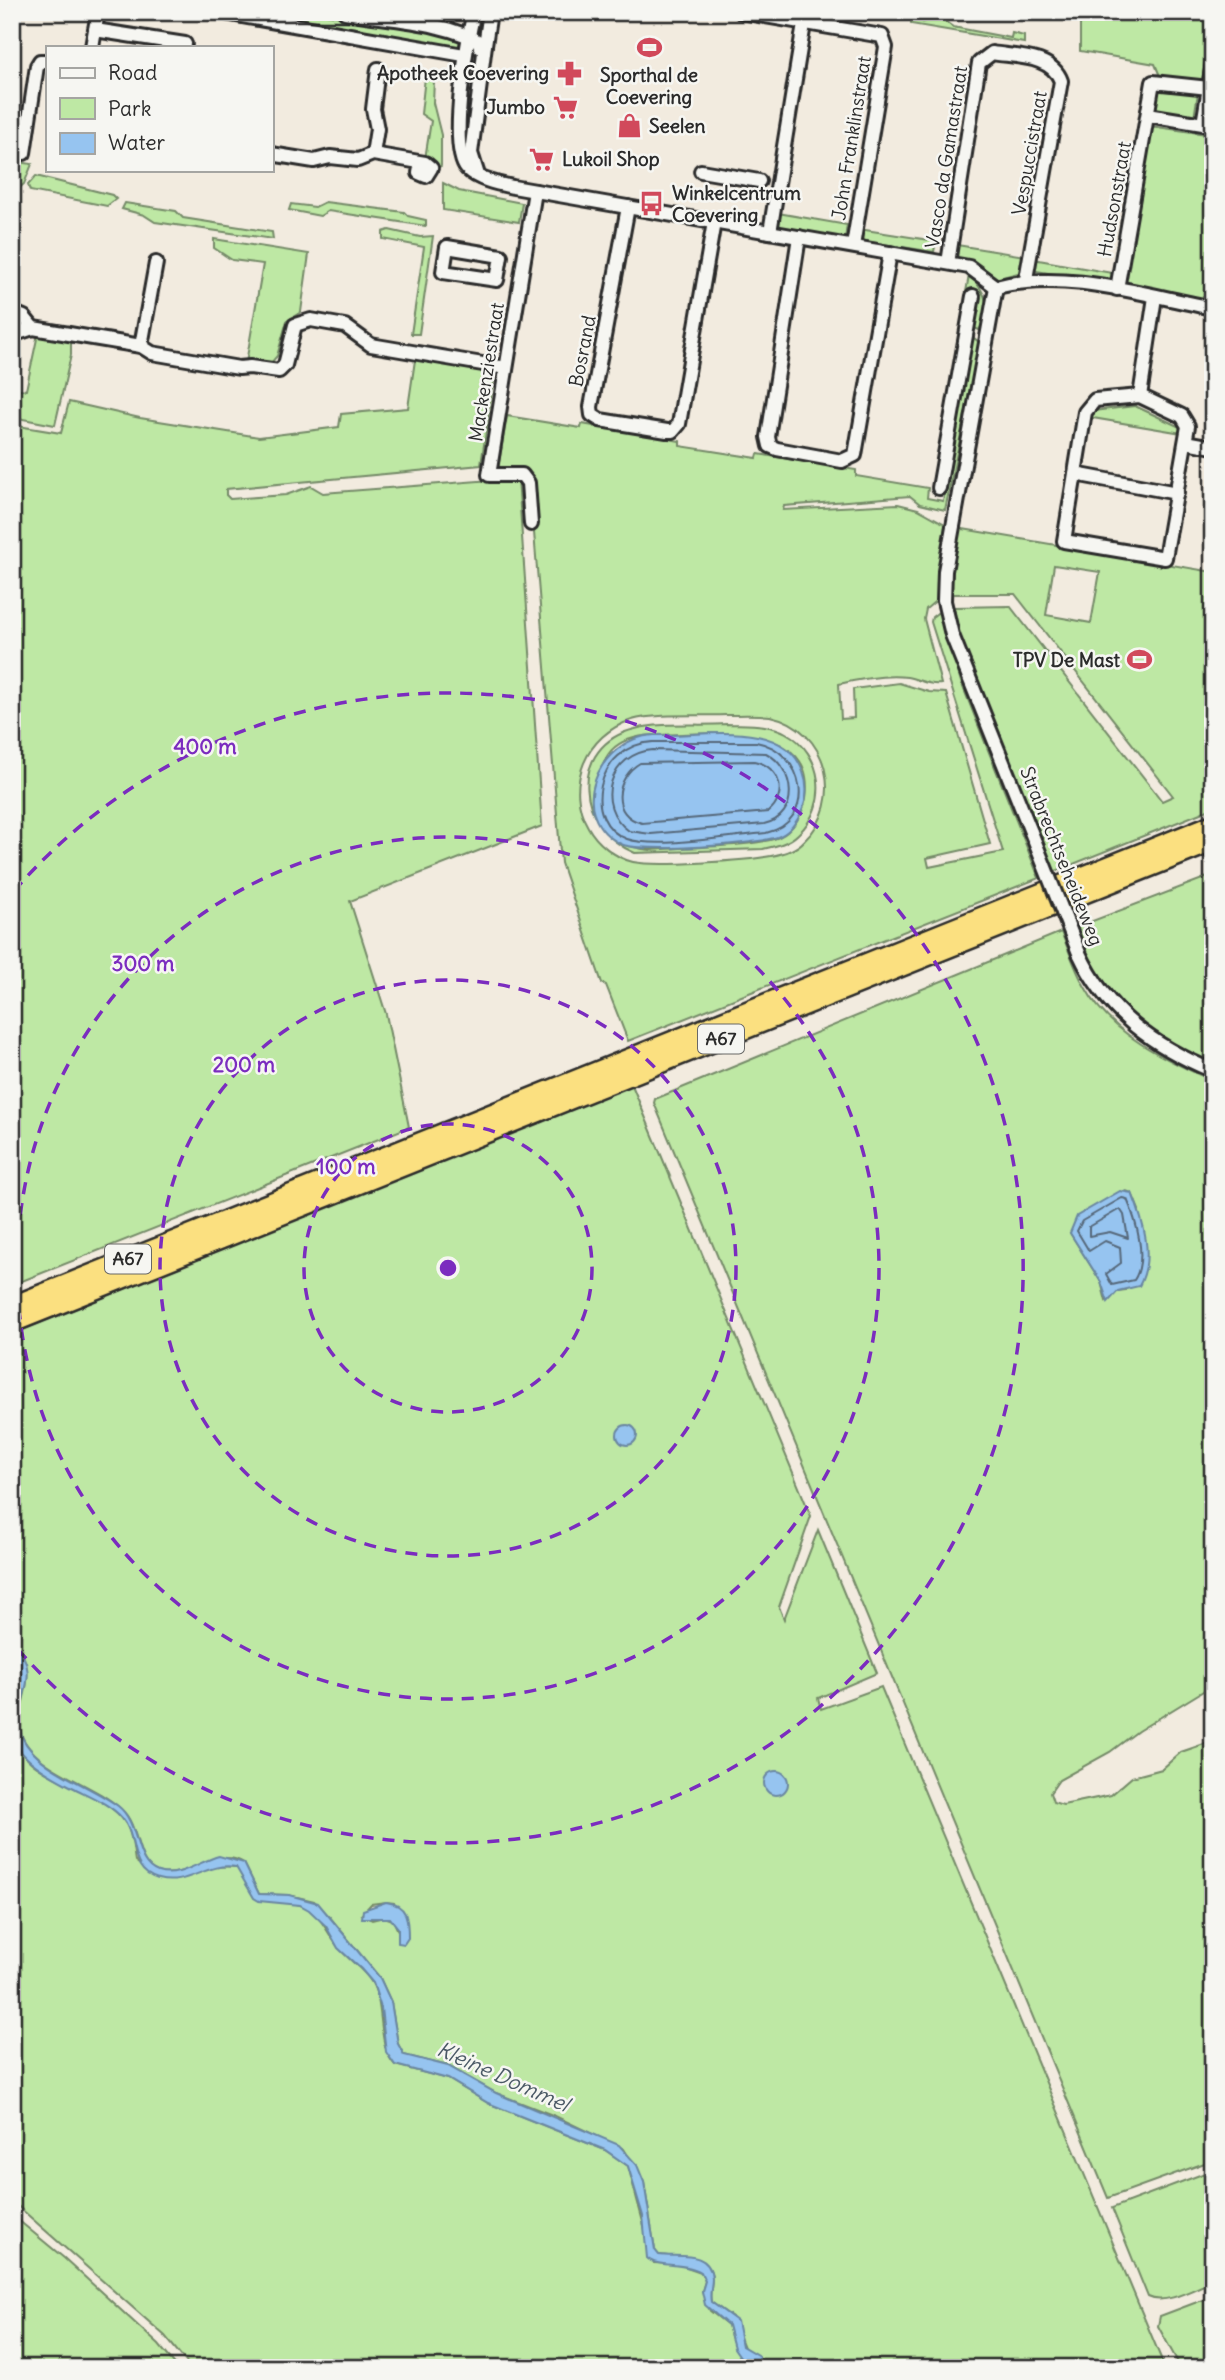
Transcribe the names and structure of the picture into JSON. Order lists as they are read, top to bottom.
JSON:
{
  "streets": {
    "highway": ["A67"],
    "street": [
      "John Franklinstraat",
      "Vespuccistraat",
      "Vasco da Gamastraat",
      "Hudsonstraat",
      "Bosrand",
      "Mackenziestraat",
      "Strabrechtseheideweg"
    ]
  },
  "crossings": [
    ["Vespuccistraat", "Vasco da Gamastraat"]
  ],
  "water": ["Kleine Dommel"],
  "places": {
    "sports": ["Sporthal de Coevering", "TPV De Mast"],
    "pharmacy": ["Apotheek Coevering"],
    "supermarket": ["Jumbo", "Lukoil Shop"],
    "shop": ["Seelen"],
    "bus stop": ["Winkelcentrum Coevering"]
  },
  "legend": ["Road", "Park", "Water"],
  "rings": [
    "400 m",
    "300 m",
    "200 m",
    "100 m"
  ]
}
